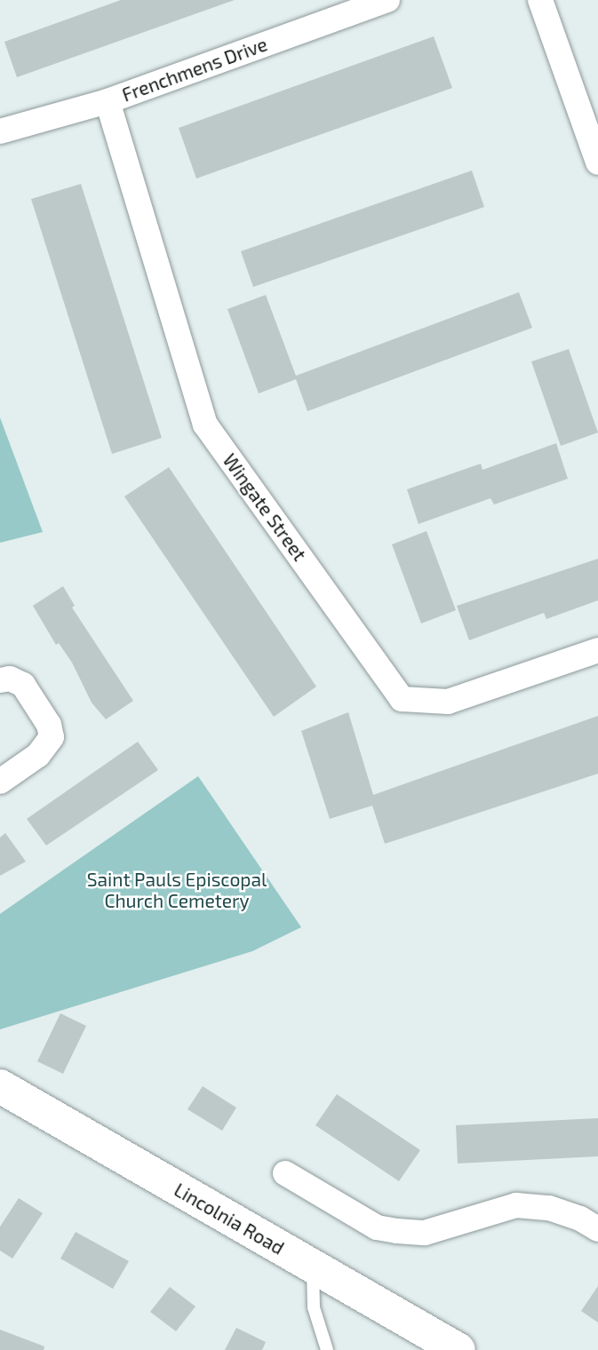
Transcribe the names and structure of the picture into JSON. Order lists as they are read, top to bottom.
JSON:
{
  "streets": {
    "main road": ["Lincolnia Road"],
    "street": ["Frenchmens Drive", "Wingate Street"]
  },
  "crossings": [
    ["Frenchmens Drive", "Wingate Street"]
  ],
  "parks": ["Saint Pauls Episcopal Church Cemetery"]
}
